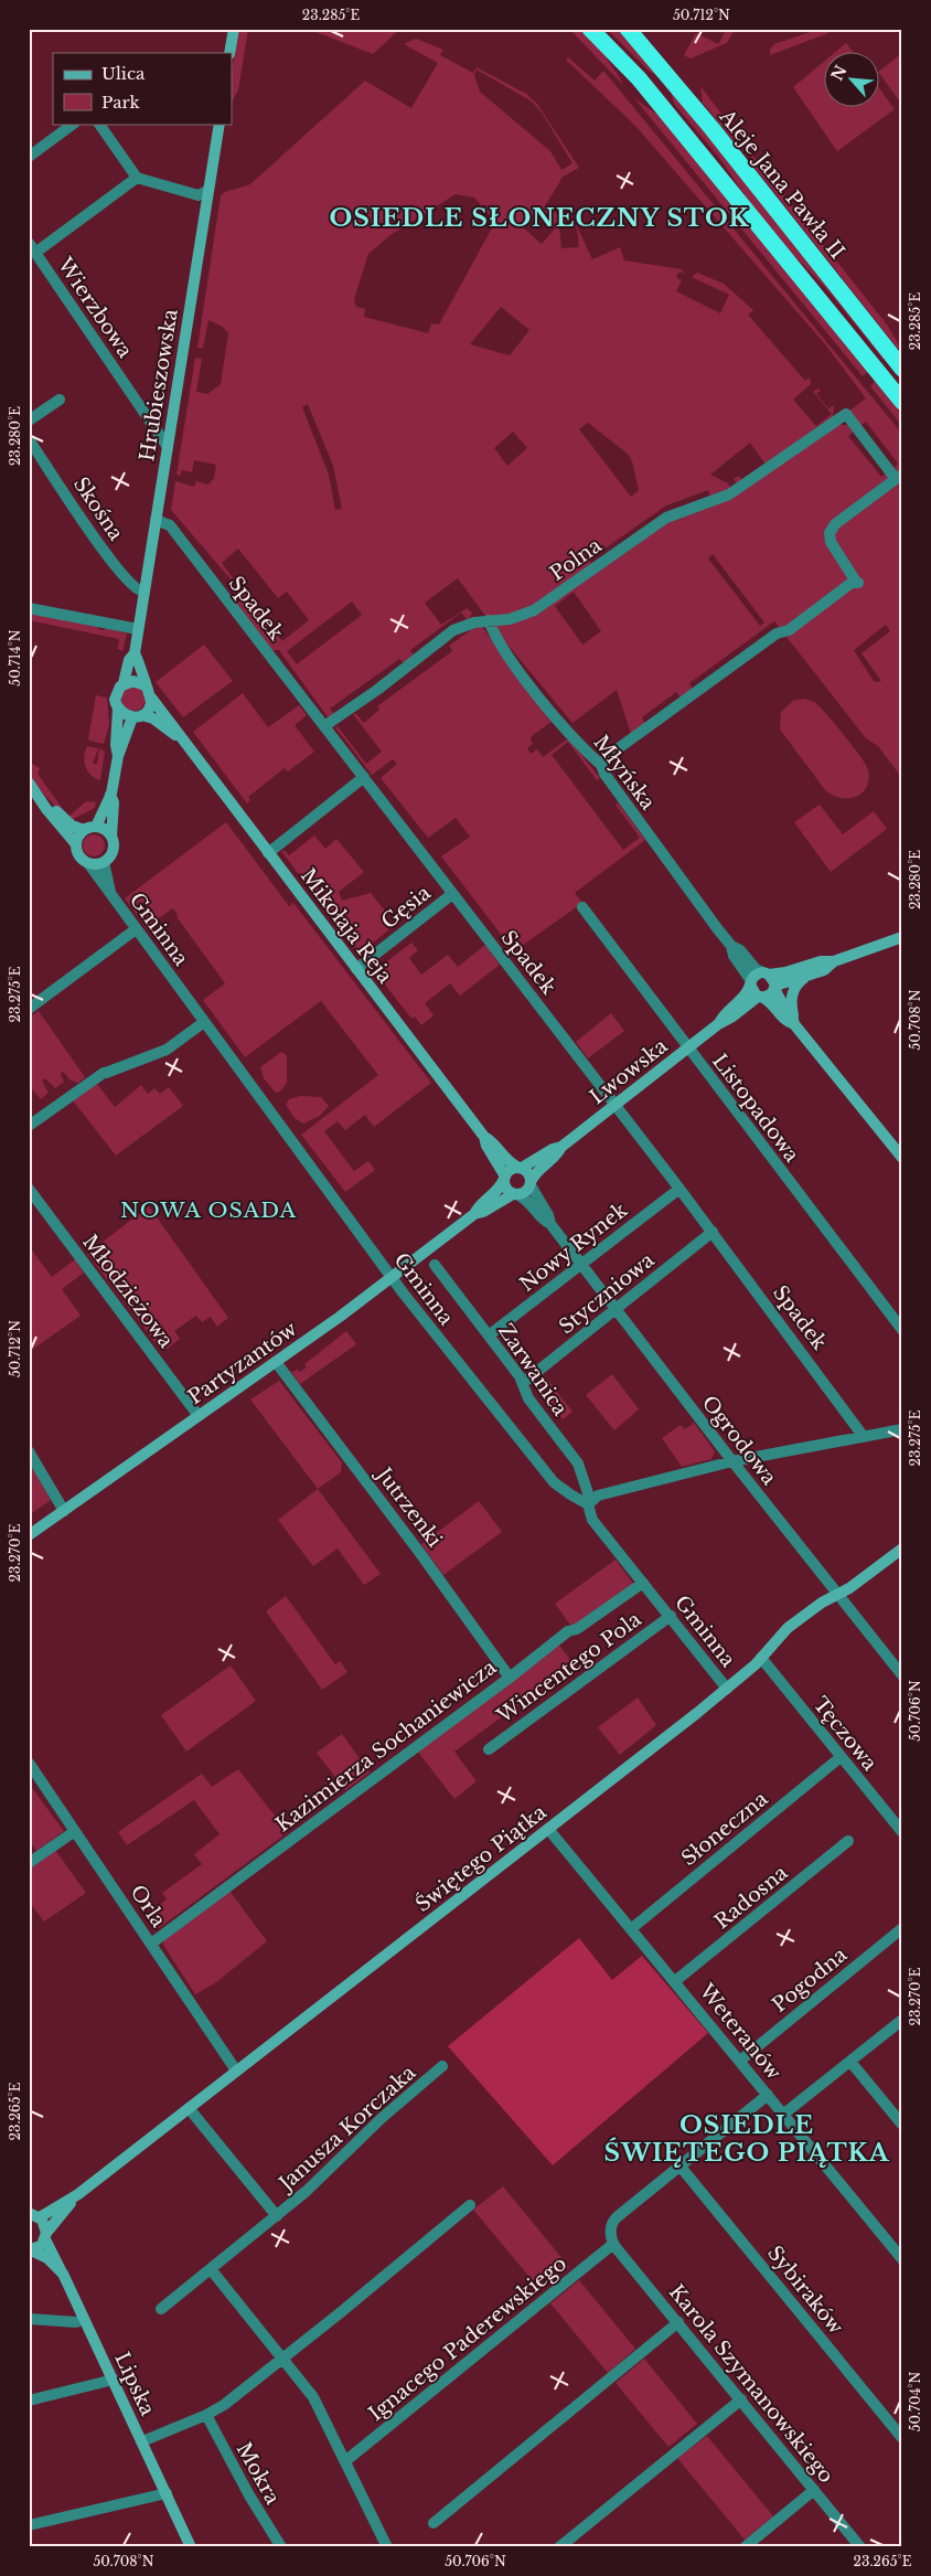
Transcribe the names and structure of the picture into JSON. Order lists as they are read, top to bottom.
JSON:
{
  "streets": {
    "highway": ["Aleje Jana Pawła II"],
    "street": [
      "Wierzbowa",
      "Hrubieszowska",
      "Skośna",
      "Polna",
      "Spadek",
      "Młyńska",
      "Gęsia",
      "Mikołaja Reja",
      "Gminna",
      "Lwowska",
      "Listopadowa",
      "Nowy Rynek",
      "Młodzieżowa",
      "Styczniowa",
      "Partyzantów",
      "Zarwanica",
      "Ogrodowa",
      "Jutrzenki",
      "Wincentego Pola",
      "Tęczowa",
      "Kazimierza Sochaniewicza",
      "Słoneczna",
      "Świętego Piątka",
      "Radosna",
      "Orla",
      "Pogodna",
      "Weteranów",
      "Janusza Korczaka",
      "Sybiraków",
      "Ignacego Paderewskiego",
      "Lipska",
      "Karola Szymanowskiego",
      "Mokra"
    ]
  },
  "crossings": [
    ["Wierzbowa", "Hrubieszowska"],
    ["Hrubieszowska", "Skośna"],
    ["Hrubieszowska", "Spadek"],
    ["Hrubieszowska", "Mikołaja Reja"],
    ["Polna", "Spadek"],
    ["Polna", "Młyńska"],
    ["Spadek", "Gęsia"],
    ["Spadek", "Lwowska"],
    ["Spadek", "Nowy Rynek"],
    ["Spadek", "Styczniowa"],
    ["Młyńska", "Lwowska"],
    ["Gęsia", "Mikołaja Reja"],
    ["Mikołaja Reja", "Lwowska"],
    ["Mikołaja Reja", "Partyzantów"],
    ["Mikołaja Reja", "Ogrodowa"],
    ["Gminna", "Partyzantów"],
    ["Gminna", "Zarwanica"],
    ["Gminna", "Wincentego Pola"],
    ["Gminna", "Kazimierza Sochaniewicza"],
    ["Gminna", "Świętego Piątka"],
    ["Lwowska", "Listopadowa"],
    ["Lwowska", "Partyzantów"],
    ["Lwowska", "Ogrodowa"],
    ["Nowy Rynek", "Zarwanica"],
    ["Nowy Rynek", "Ogrodowa"],
    ["Młodzieżowa", "Partyzantów"],
    ["Styczniowa", "Zarwanica"],
    ["Styczniowa", "Ogrodowa"],
    ["Partyzantów", "Ogrodowa"],
    ["Partyzantów", "Jutrzenki"],
    ["Ogrodowa", "Świętego Piątka"],
    ["Jutrzenki", "Kazimierza Sochaniewicza"],
    ["Tęczowa", "Słoneczna"],
    ["Tęczowa", "Świętego Piątka"],
    ["Kazimierza Sochaniewicza", "Orla"],
    ["Słoneczna", "Weteranów"],
    ["Świętego Piątka", "Orla"],
    ["Świętego Piątka", "Weteranów"],
    ["Świętego Piątka", "Janusza Korczaka"],
    ["Świętego Piątka", "Lipska"],
    ["Radosna", "Weteranów"],
    ["Pogodna", "Weteranów"],
    ["Ignacego Paderewskiego", "Karola Szymanowskiego"]
  ],
  "districts": ["OSIEDLE SŁONECZNY STOK", "NOWA OSADA", "OSIEDLE ŚWIĘTEGO PIĄTKA"],
  "legend": ["Ulica", "Park"],
  "north": "top left",
  "coordinates": [
    "23.285°E",
    "50.712°N",
    "23.280°E",
    "50.714°N",
    "23.275°E",
    "50.708°N",
    "23.270°E",
    "50.706°N",
    "23.265°E",
    "50.704°N"
  ]
}
